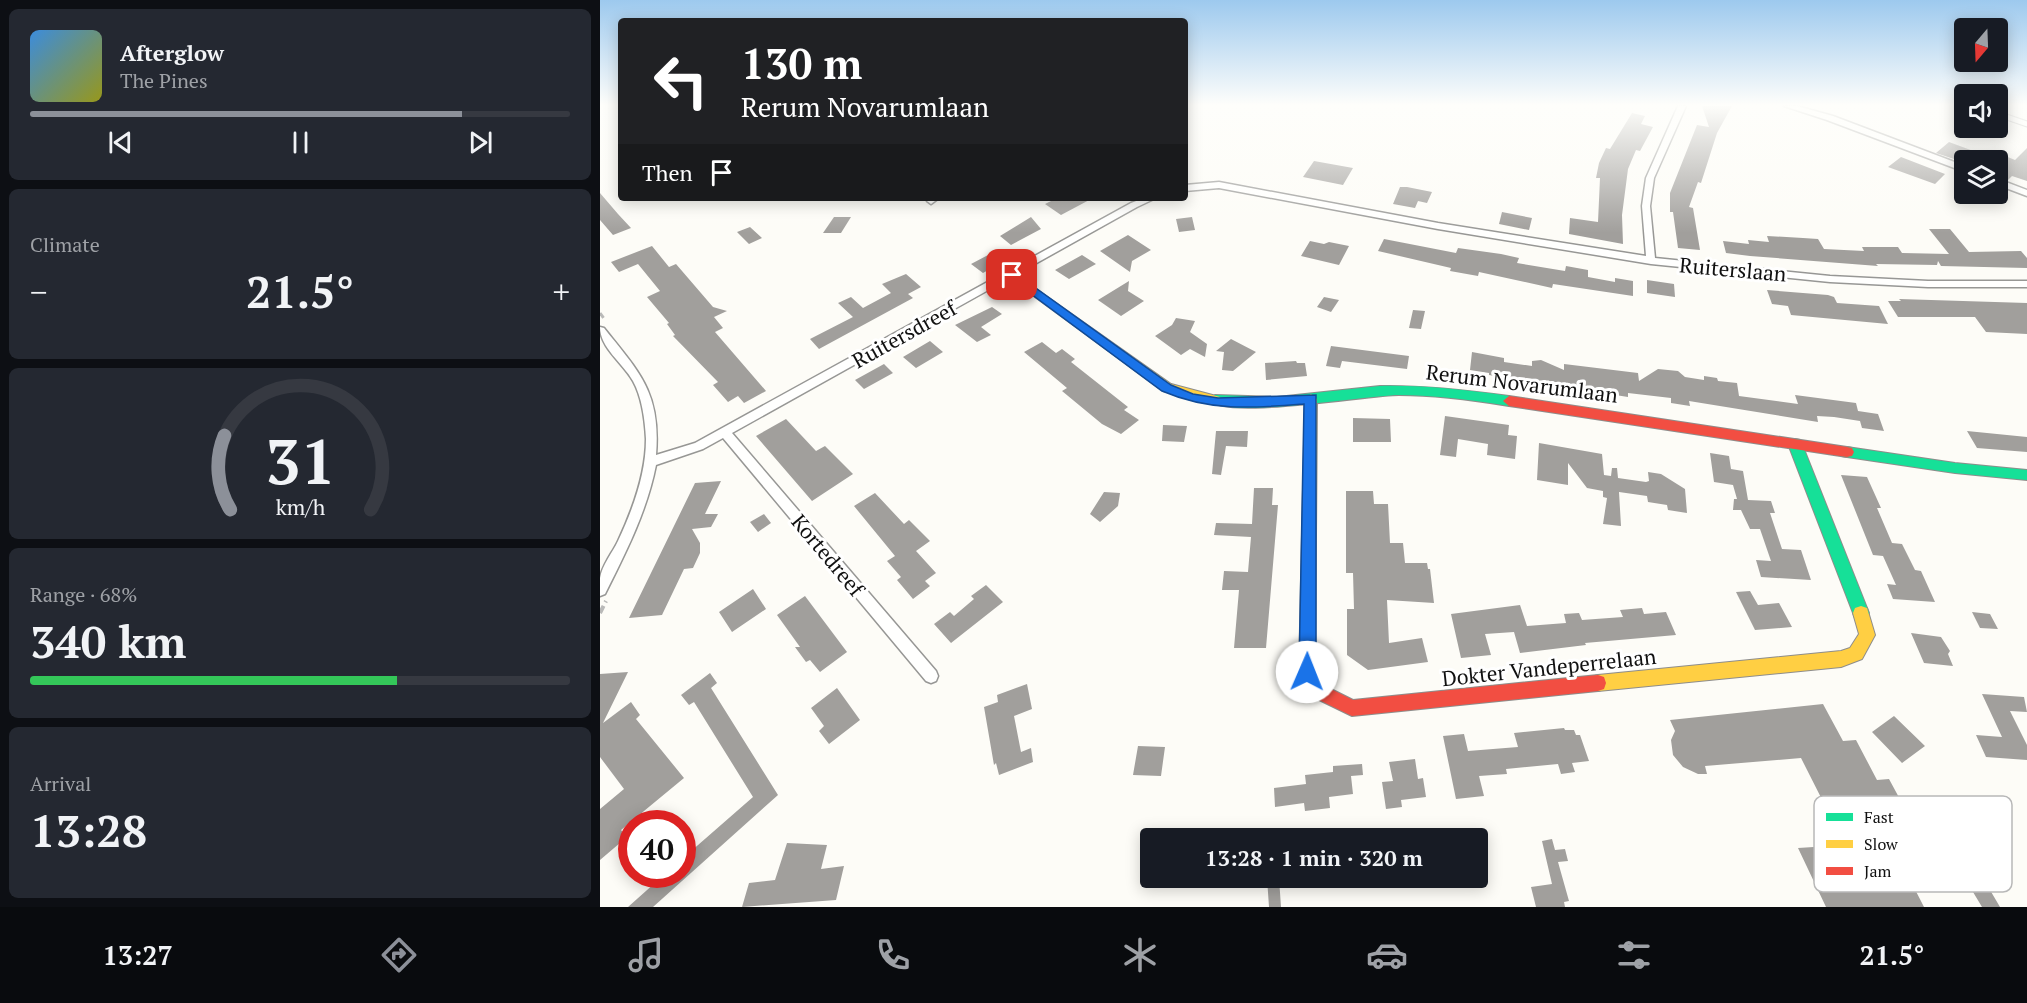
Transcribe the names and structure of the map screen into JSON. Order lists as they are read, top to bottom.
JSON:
{
  "streets": {
    "street": [
      "Ruiterslaan",
      "Ruitersdreef",
      "Rerum Novarumlaan",
      "Kortedreef",
      "Dokter Vandeperrelaan"
    ]
  },
  "crossings": [
    ["Ruitersdreef", "Rerum Novarumlaan"],
    ["Ruitersdreef", "Kortedreef"],
    ["Rerum Novarumlaan", "Dokter Vandeperrelaan"]
  ],
  "legend": ["Fast", "Slow", "Jam"],
  "north": "bottom",
  "page": {
    "turn": ["130 m", "Rerum Novarumlaan"],
    "song": ["Afterglow", "The Pines"],
    "then": "Then",
    "tile": [
      "Climate",
      ["Range · 68%", "340 km"],
      ["Arrival", "13:28"]
    ],
    "heat": ["−", "21.5°", "+"],
    "limit": "40",
    "trip": "13:28 · 1 min · 320 m",
    "tabs": ["13:27", "21.5°"],
    "gauge": ["31", "km/h"]
  }
}
